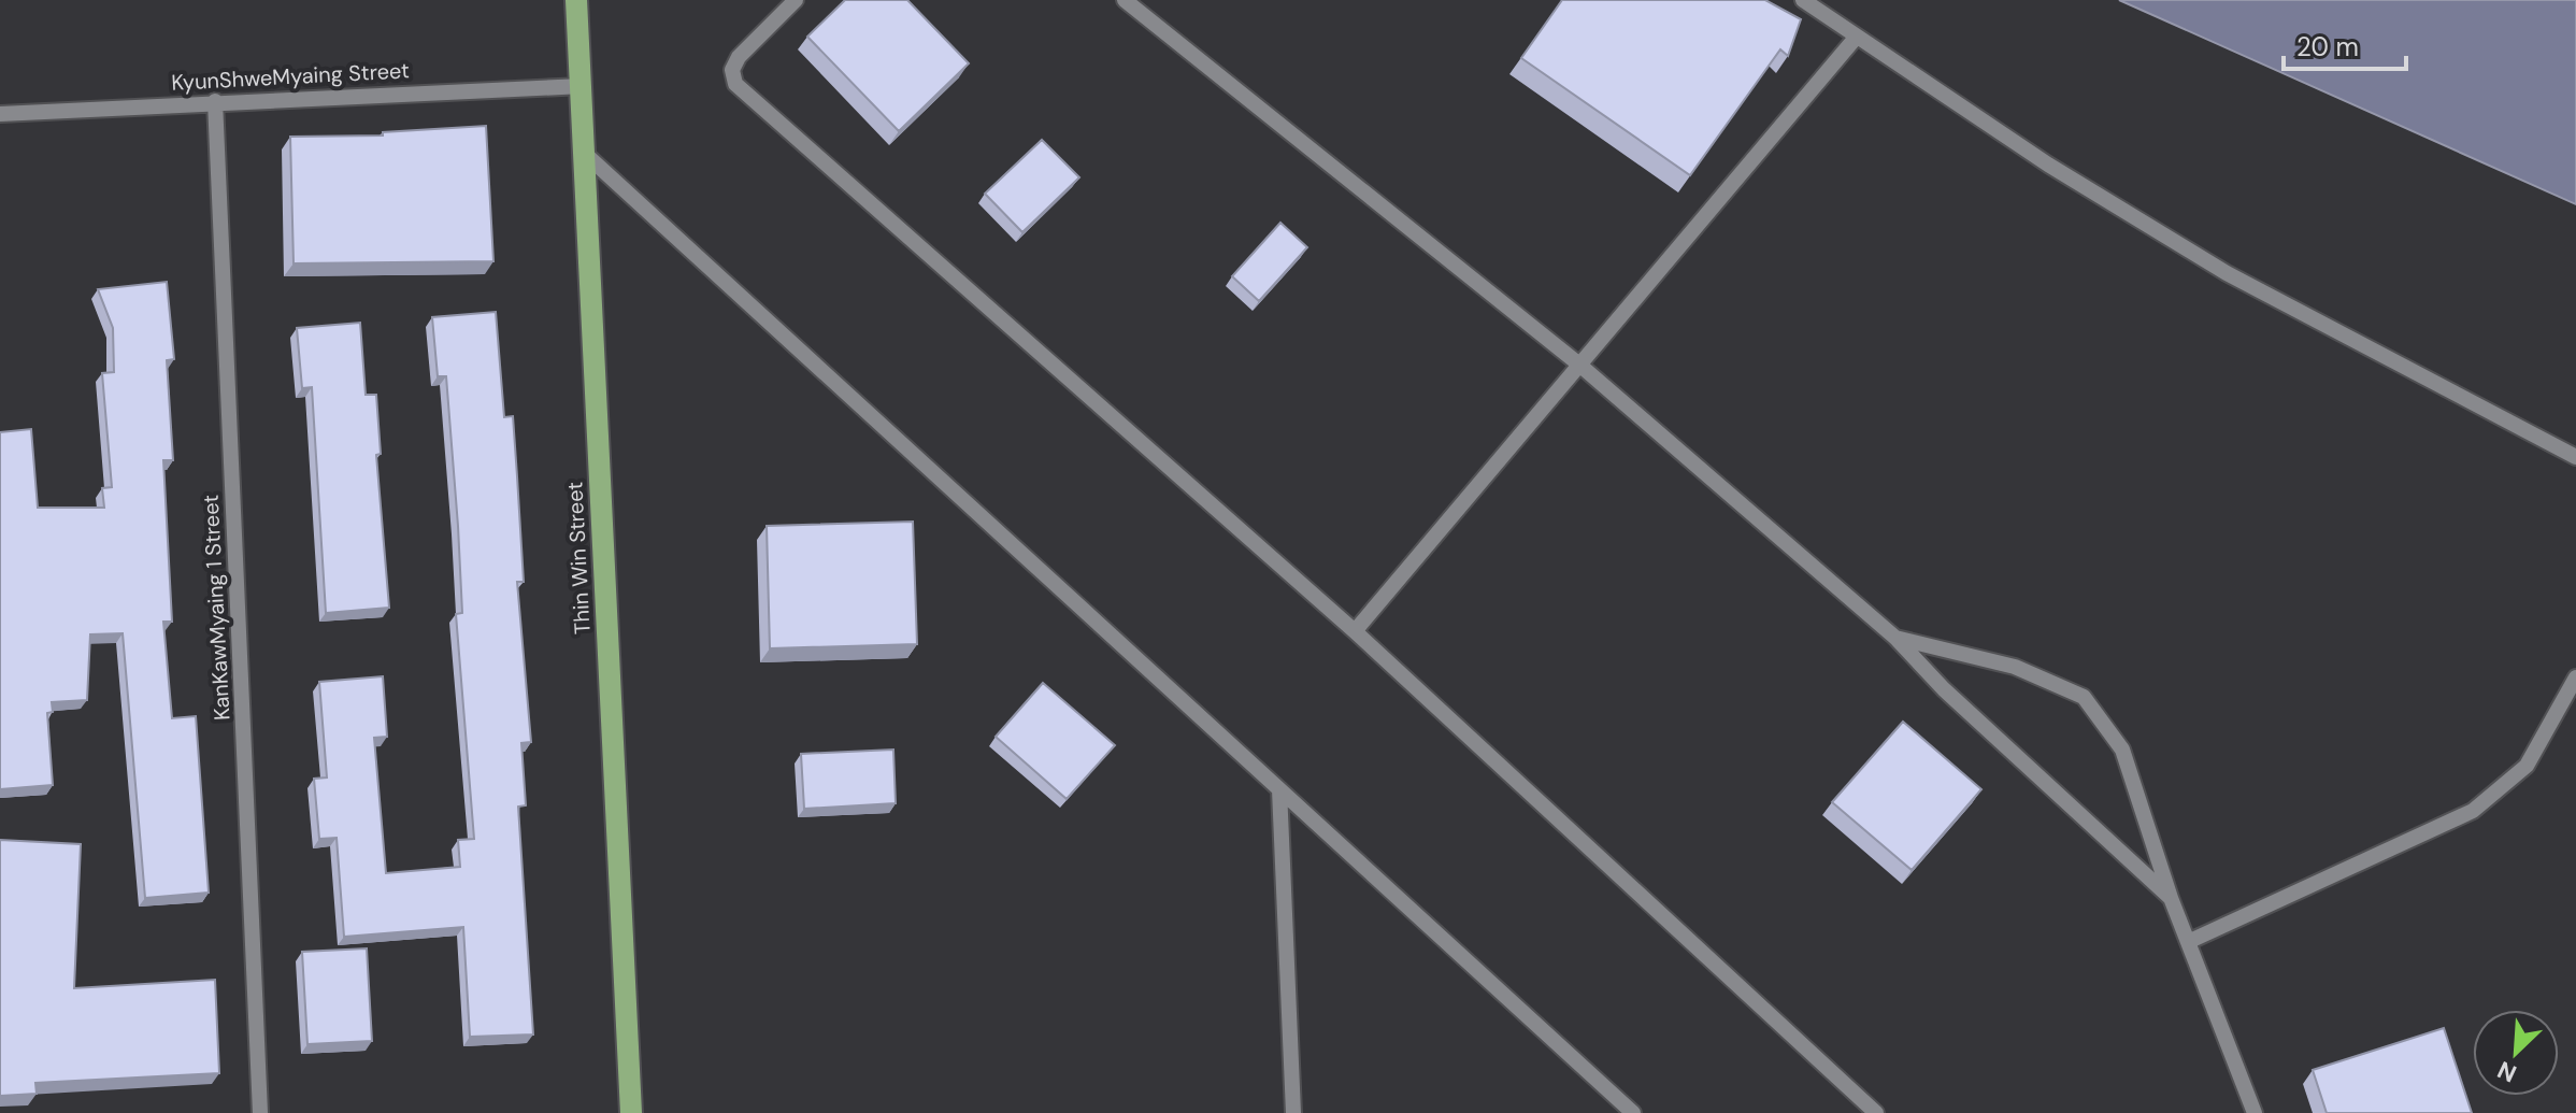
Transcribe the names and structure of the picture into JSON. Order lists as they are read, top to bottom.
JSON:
{
  "streets": {
    "main road": ["Thin Win Street"],
    "street": ["KyunShweMyaing Street", "KanKawMyaing 1 Street"]
  },
  "crossings": [
    ["KyunShweMyaing Street", "Thin Win Street"],
    ["KyunShweMyaing Street", "KanKawMyaing 1 Street"]
  ],
  "scale_bar": "20 m",
  "north": "bottom left"
}
